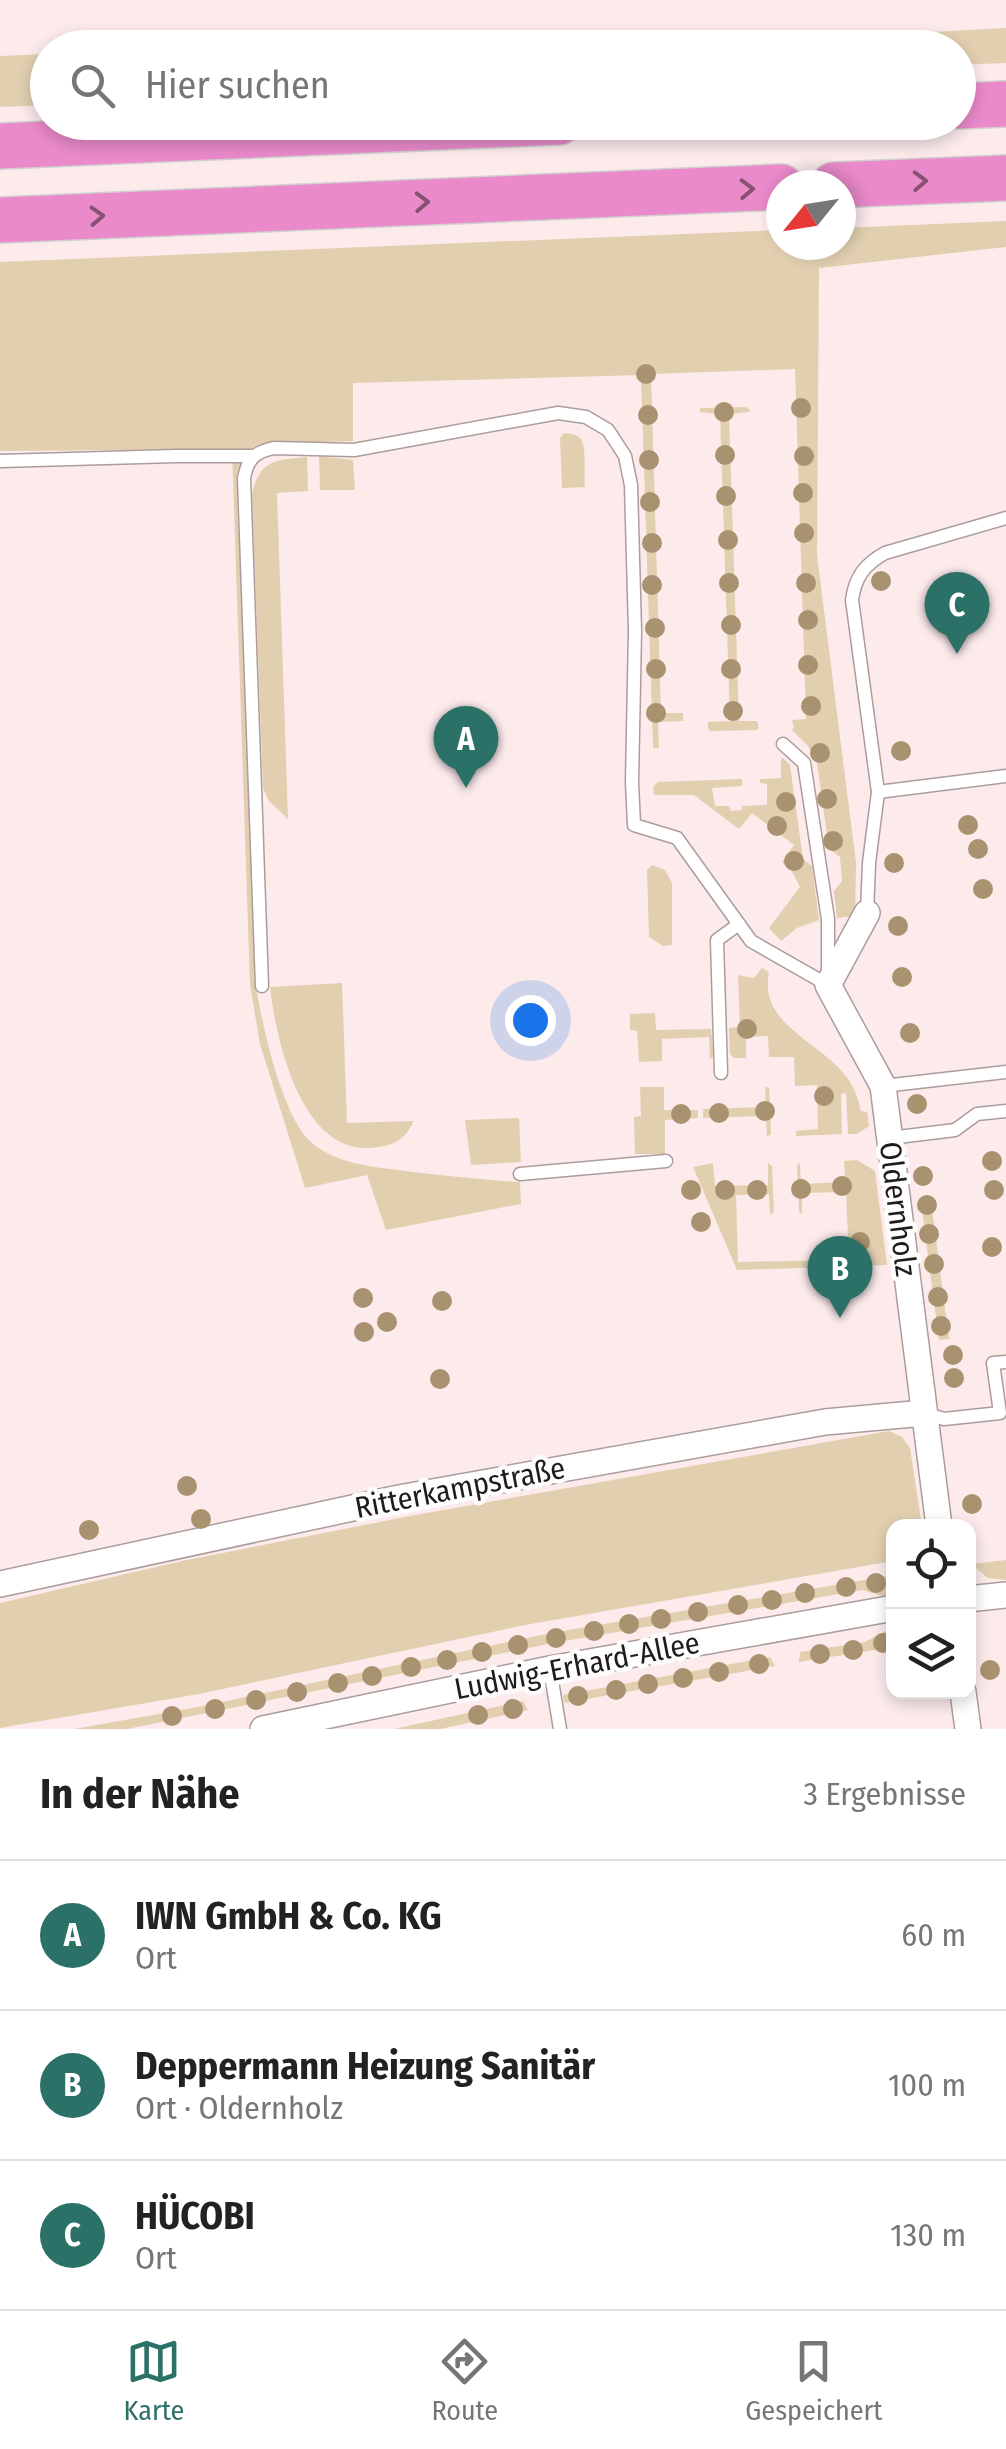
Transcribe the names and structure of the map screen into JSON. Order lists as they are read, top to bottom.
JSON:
{
  "streets": {
    "street": ["Oldernholz", "Ritterkampstraße", "Ludwig-Erhard-Allee"]
  },
  "crossings": [
    ["Oldernholz", "Ritterkampstraße"]
  ],
  "north": "bottom left",
  "page": {
    "search": "Hier suchen",
    "pins": ["C", "A", "B"],
    "heading": ["In der Nähe", "3 Ergebnisse"],
    "list": [
      {
        "mark": "A",
        "name": "IWN GmbH & Co. KG",
        "note": "Ort",
        "value": "60 m"
      },
      {
        "mark": "B",
        "name": "Deppermann Heizung Sanitär",
        "note": "Ort · Oldernholz",
        "value": "100 m"
      },
      {
        "mark": "C",
        "name": "HÜCOBI",
        "note": "Ort",
        "value": "130 m"
      }
    ],
    "nav": ["Karte", "Route", "Gespeichert"]
  }
}
